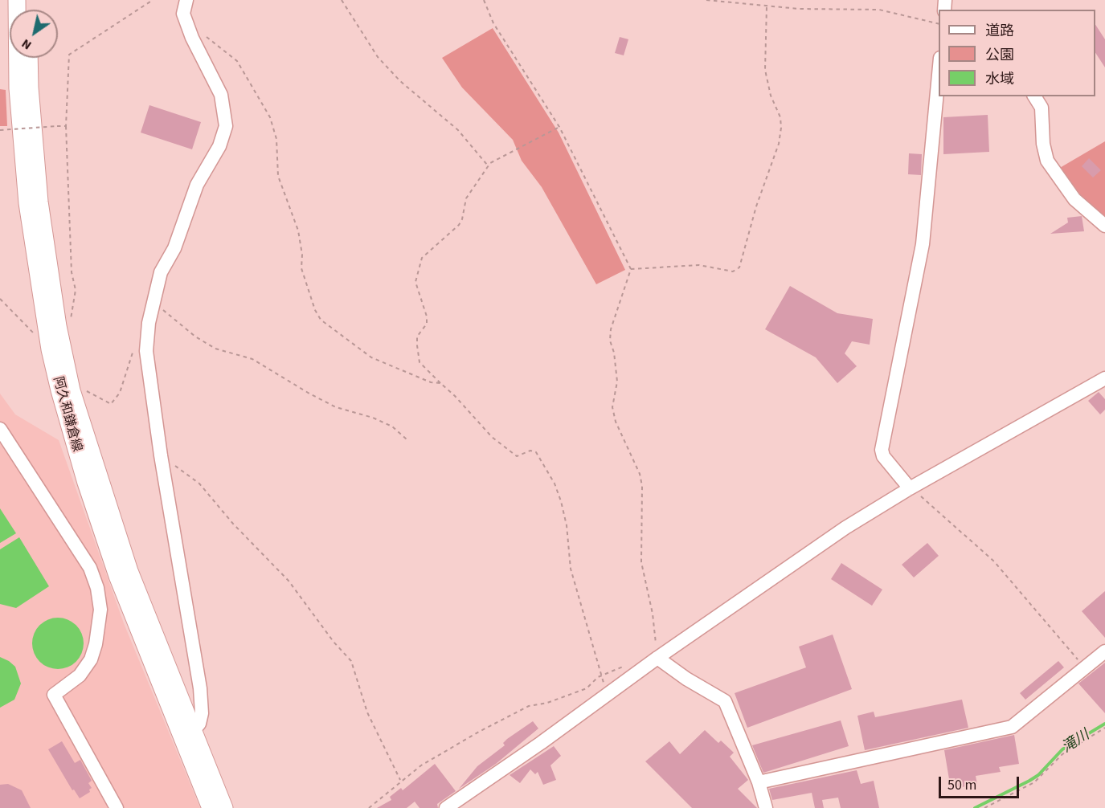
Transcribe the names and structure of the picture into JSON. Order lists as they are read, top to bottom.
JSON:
{
  "streets": {
    "main road": ["阿久和鎌倉線"]
  },
  "water": ["滝川"],
  "legend": ["道路", "公園", "水域"],
  "scale_bar": "50 m",
  "north": "bottom left"
}
